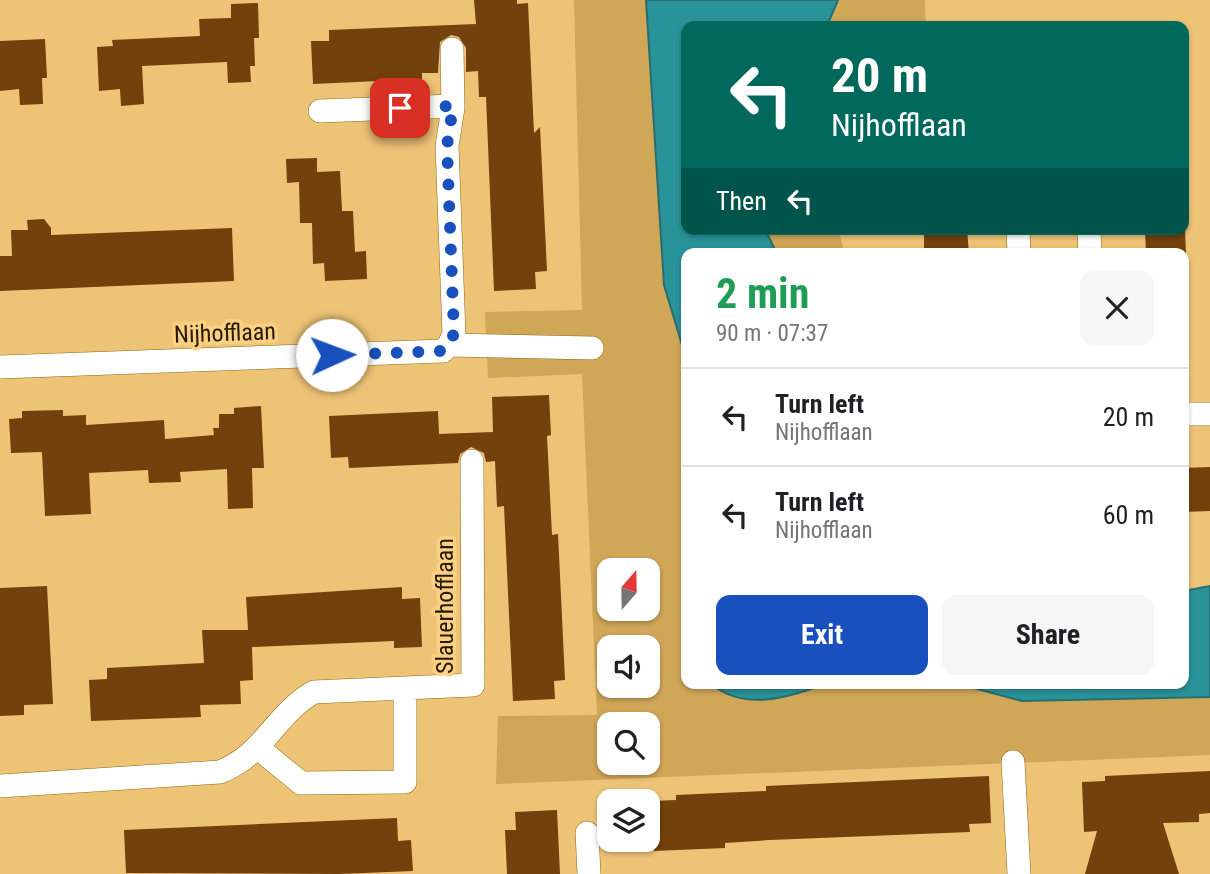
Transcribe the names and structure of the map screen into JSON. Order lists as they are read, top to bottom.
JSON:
{
  "streets": {
    "street": ["Nijhofflaan", "Slauerhofflaan"]
  },
  "north": "top",
  "page": {
    "turn": ["20 m", "Nijhofflaan"],
    "then": "Then",
    "heading": ["2 min", "90 m · 07:37"],
    "list": [
      {
        "name": "Turn left",
        "note": "Nijhofflaan",
        "value": "20 m"
      },
      {
        "name": "Turn left",
        "note": "Nijhofflaan",
        "value": "60 m"
      }
    ],
    "buttons": ["Exit", "Share"]
  }
}
